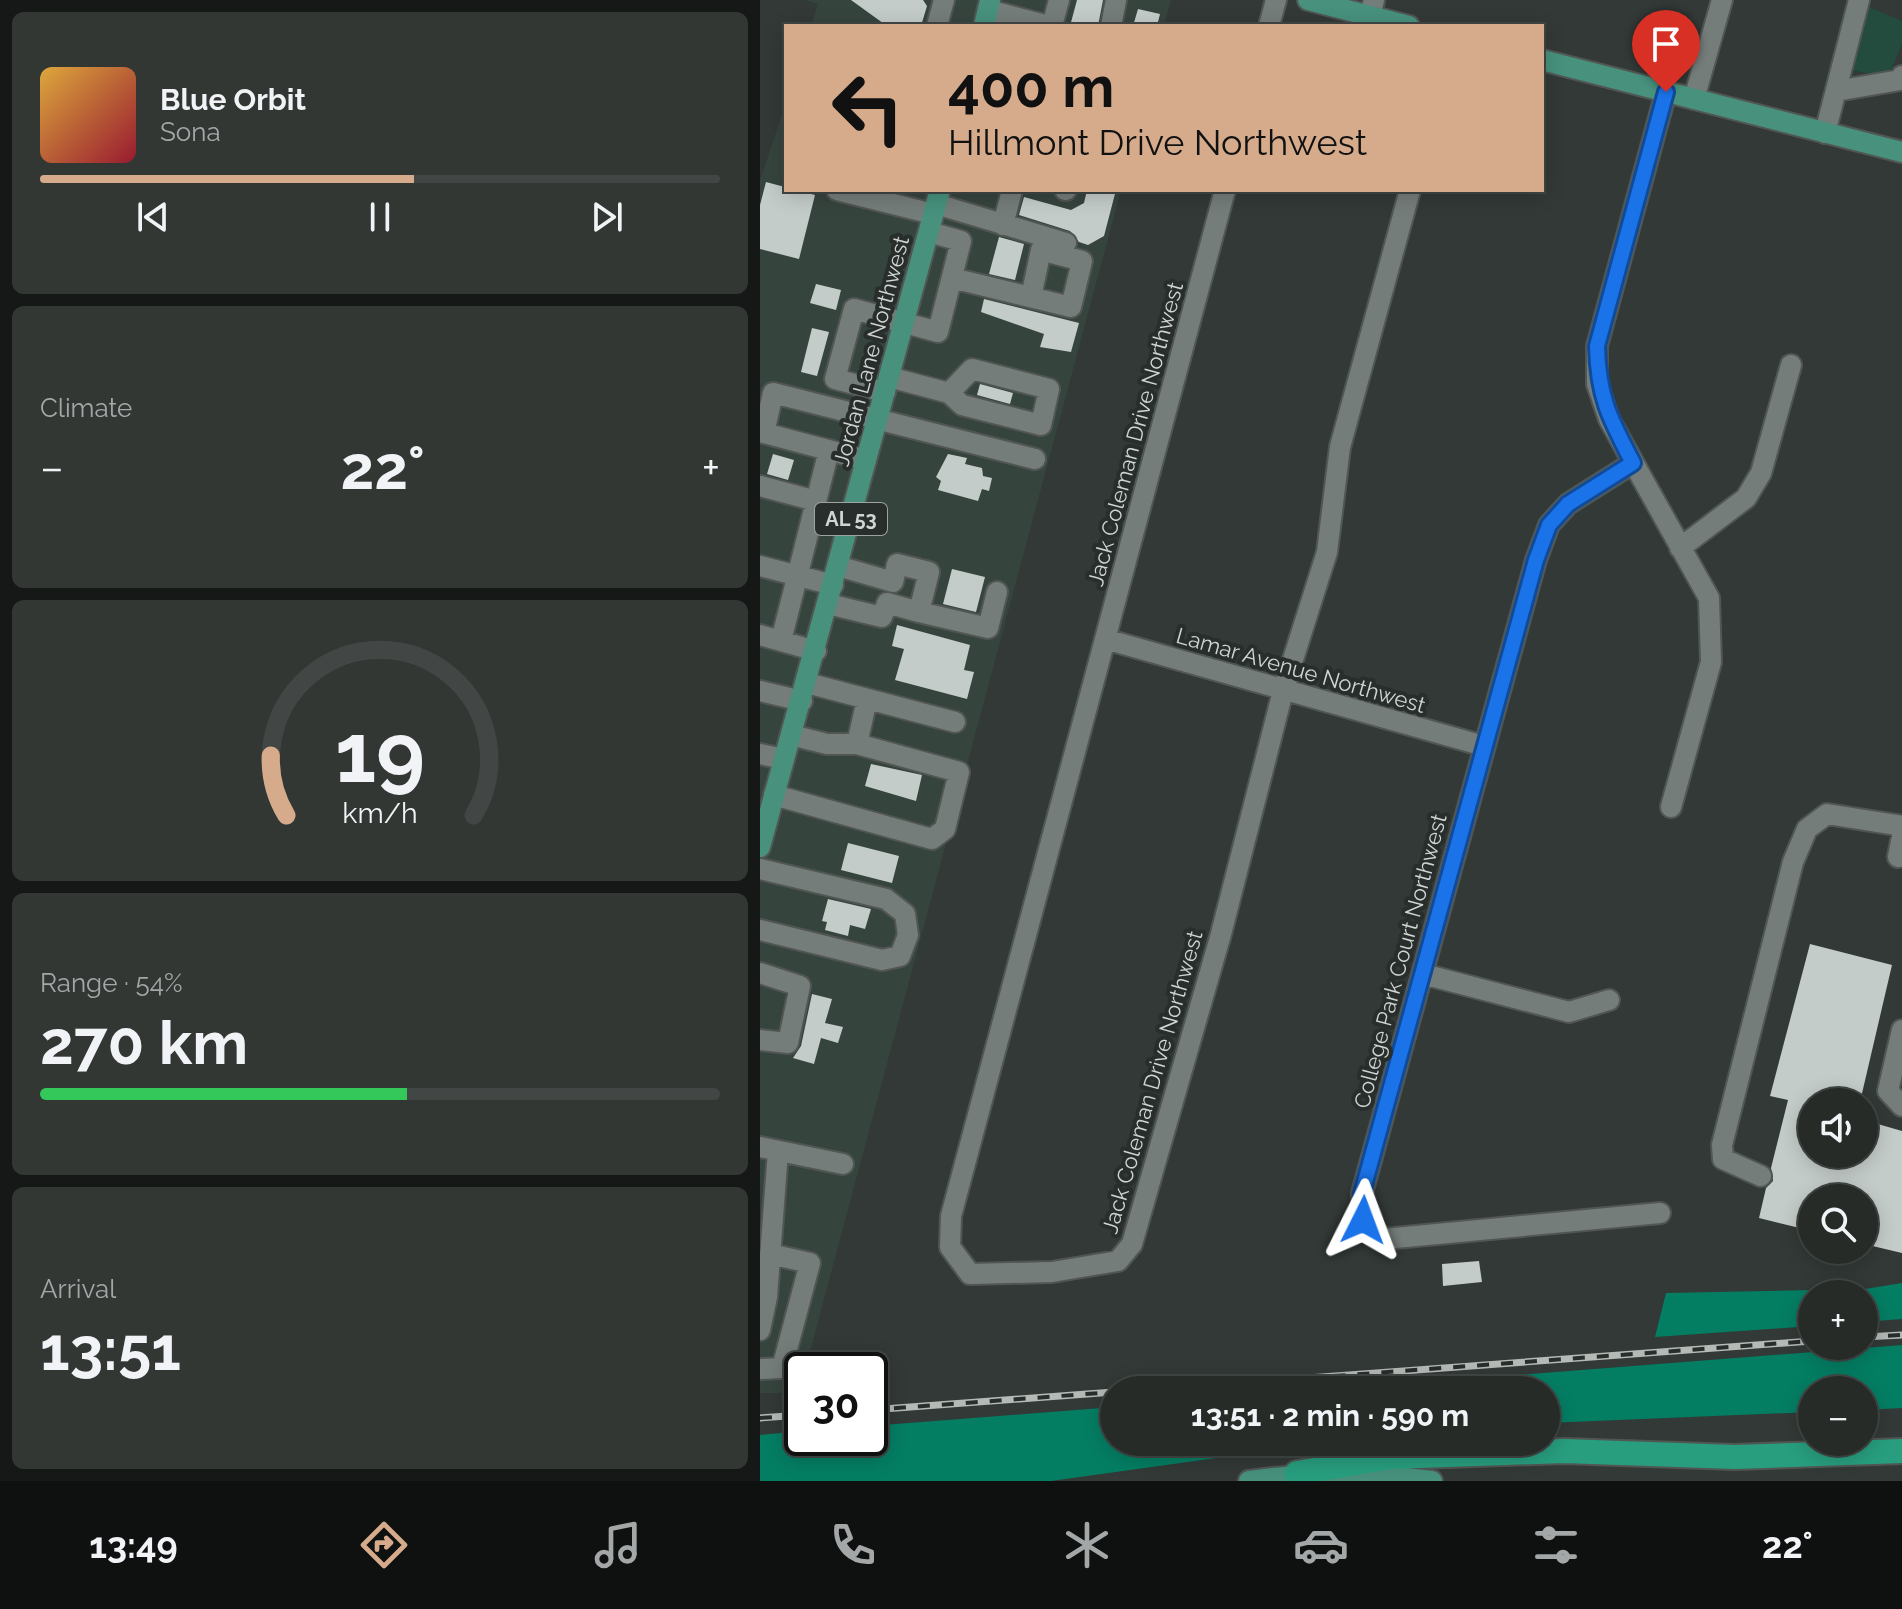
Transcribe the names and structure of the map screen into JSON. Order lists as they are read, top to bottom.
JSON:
{
  "streets": {
    "main road": ["Jordan Lane Northwest", "AL 53"],
    "street": ["Jack Coleman Drive Northwest", "Lamar Avenue Northwest", "College Park Court Northwest"]
  },
  "crossings": [
    ["Jack Coleman Drive Northwest", "Lamar Avenue Northwest"],
    ["Lamar Avenue Northwest", "College Park Court Northwest"]
  ],
  "page": {
    "turn": ["400 m", "Hillmont Drive Northwest"],
    "song": ["Blue Orbit", "Sona"],
    "tile": [
      "Climate",
      ["Range · 54%", "270 km"],
      ["Arrival", "13:51"]
    ],
    "heat": ["−", "22°", "+"],
    "map_buttons": ["+", "−"],
    "limit": "30",
    "trip": "13:51 · 2 min · 590 m",
    "tabs": ["13:49", "22°"],
    "gauge": ["19", "km/h"]
  }
}
